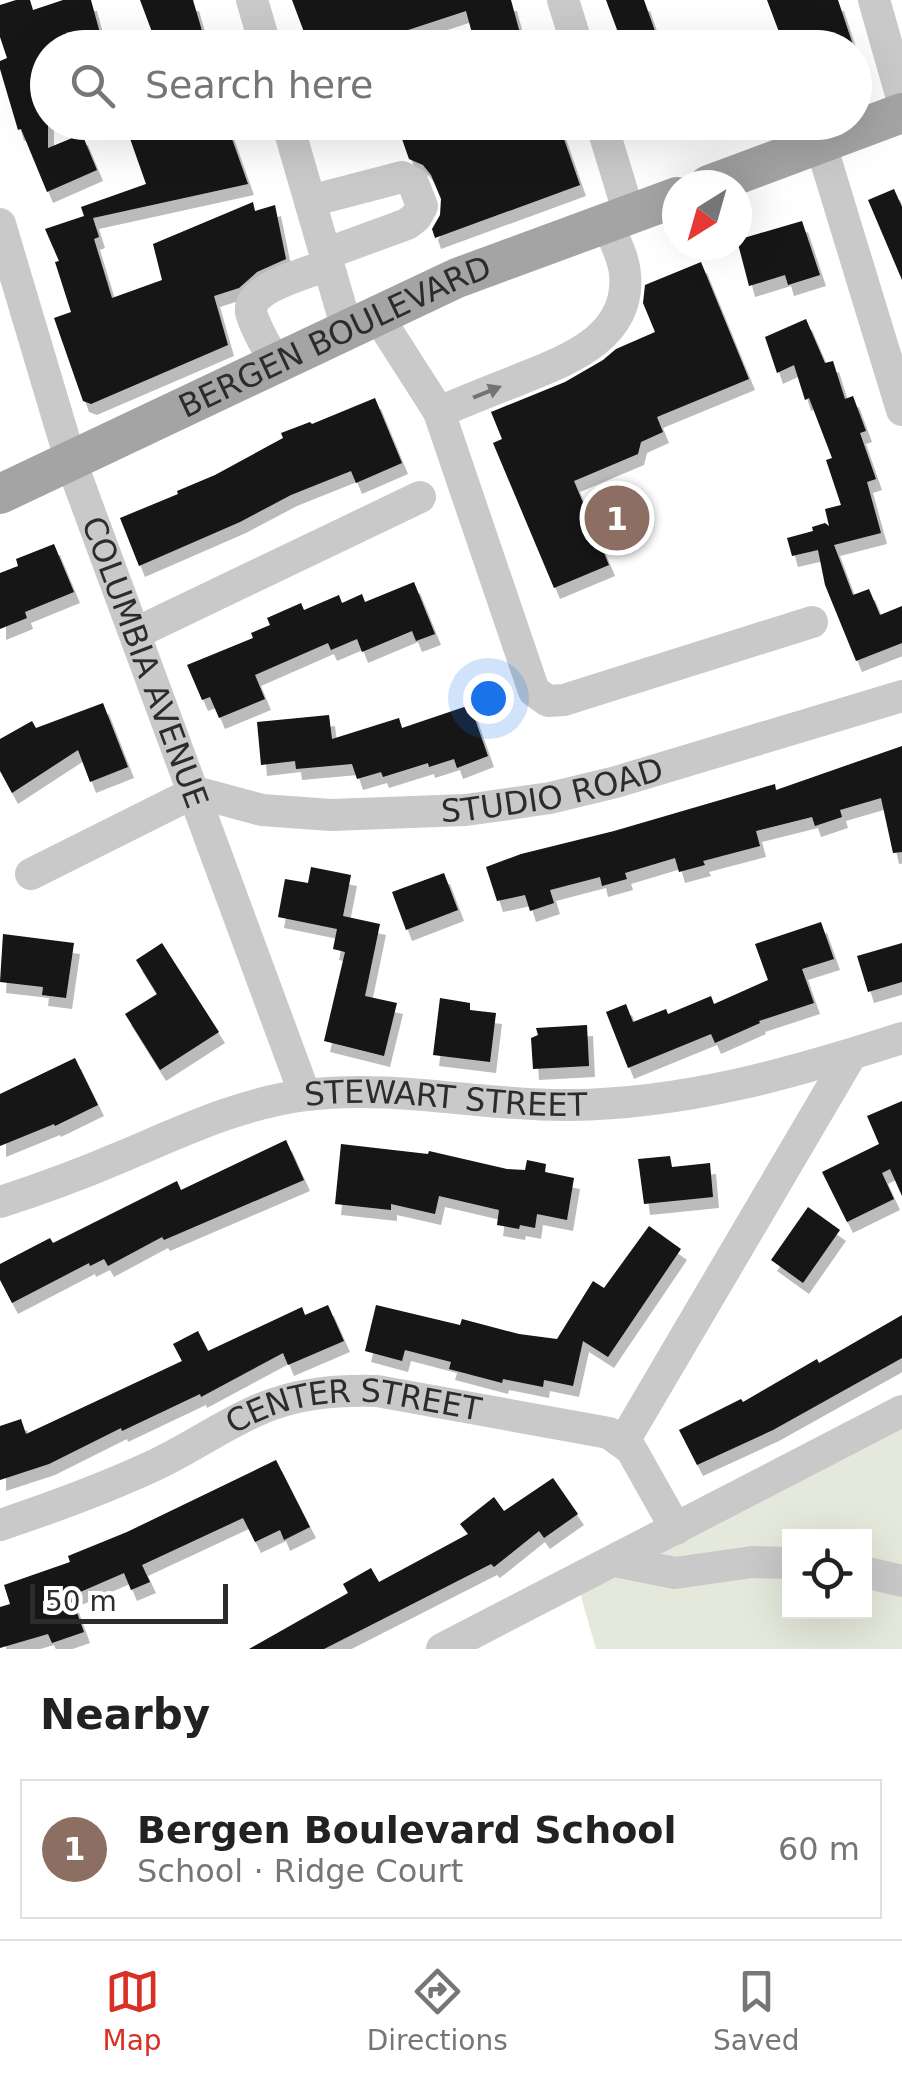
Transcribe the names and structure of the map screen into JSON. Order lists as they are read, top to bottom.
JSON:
{
  "streets": {
    "main road": ["BERGEN BOULEVARD"],
    "street": [
      "COLUMBIA AVENUE",
      "STUDIO ROAD",
      "STEWART STREET",
      "CENTER STREET"
    ]
  },
  "crossings": [
    ["BERGEN BOULEVARD", "COLUMBIA AVENUE"],
    ["COLUMBIA AVENUE", "STUDIO ROAD"],
    ["COLUMBIA AVENUE", "STEWART STREET"]
  ],
  "scale_bar": "50 m",
  "north": "bottom left",
  "page": {
    "search": "Search here",
    "pins": "1",
    "scale": "50 m",
    "heading": "Nearby",
    "list": [
      {
        "mark": "1",
        "name": "Bergen Boulevard School",
        "note": "School · Ridge Court",
        "value": "60 m"
      }
    ],
    "nav": ["Map", "Directions", "Saved"]
  }
}
